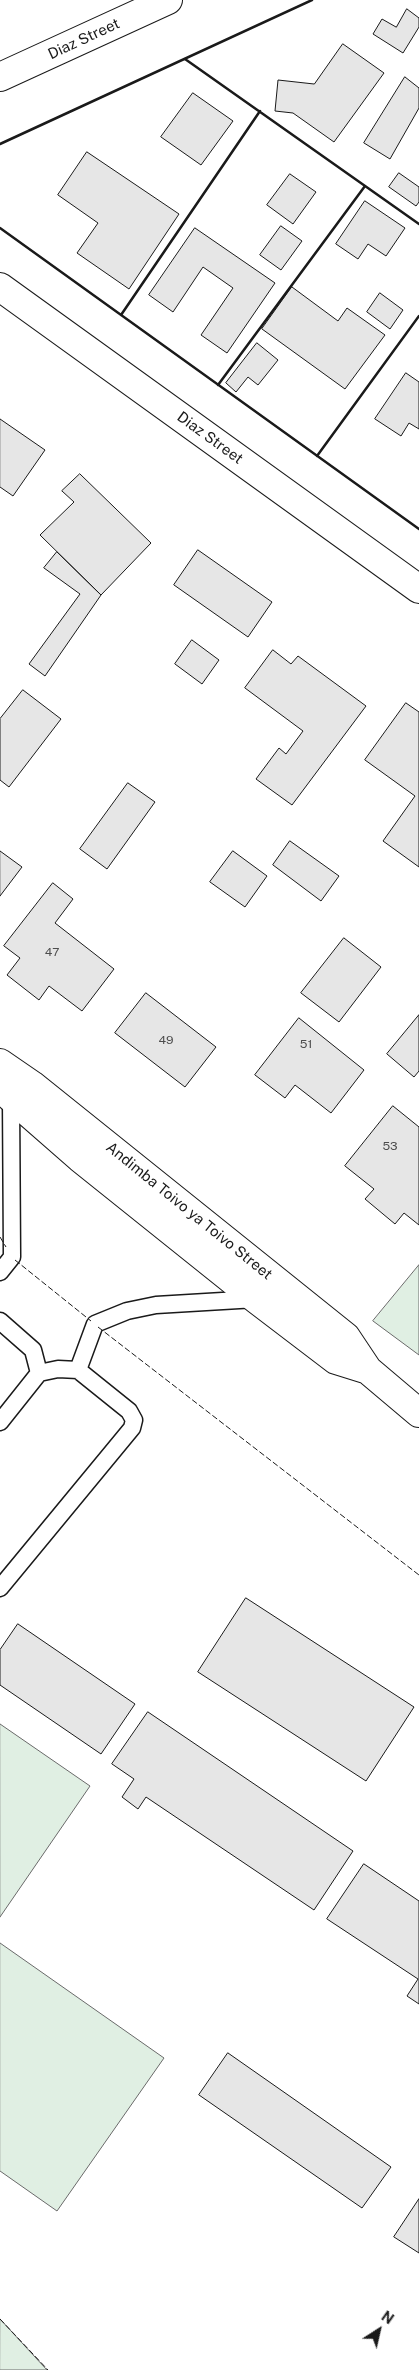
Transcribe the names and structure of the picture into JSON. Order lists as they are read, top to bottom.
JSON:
{
  "streets": {
    "street": ["Diaz Street", "Andimba Toivo ya Toivo Street"]
  },
  "house_numbers": [
    "47",
    "49",
    "51",
    "53"
  ],
  "north": "top right"
}
